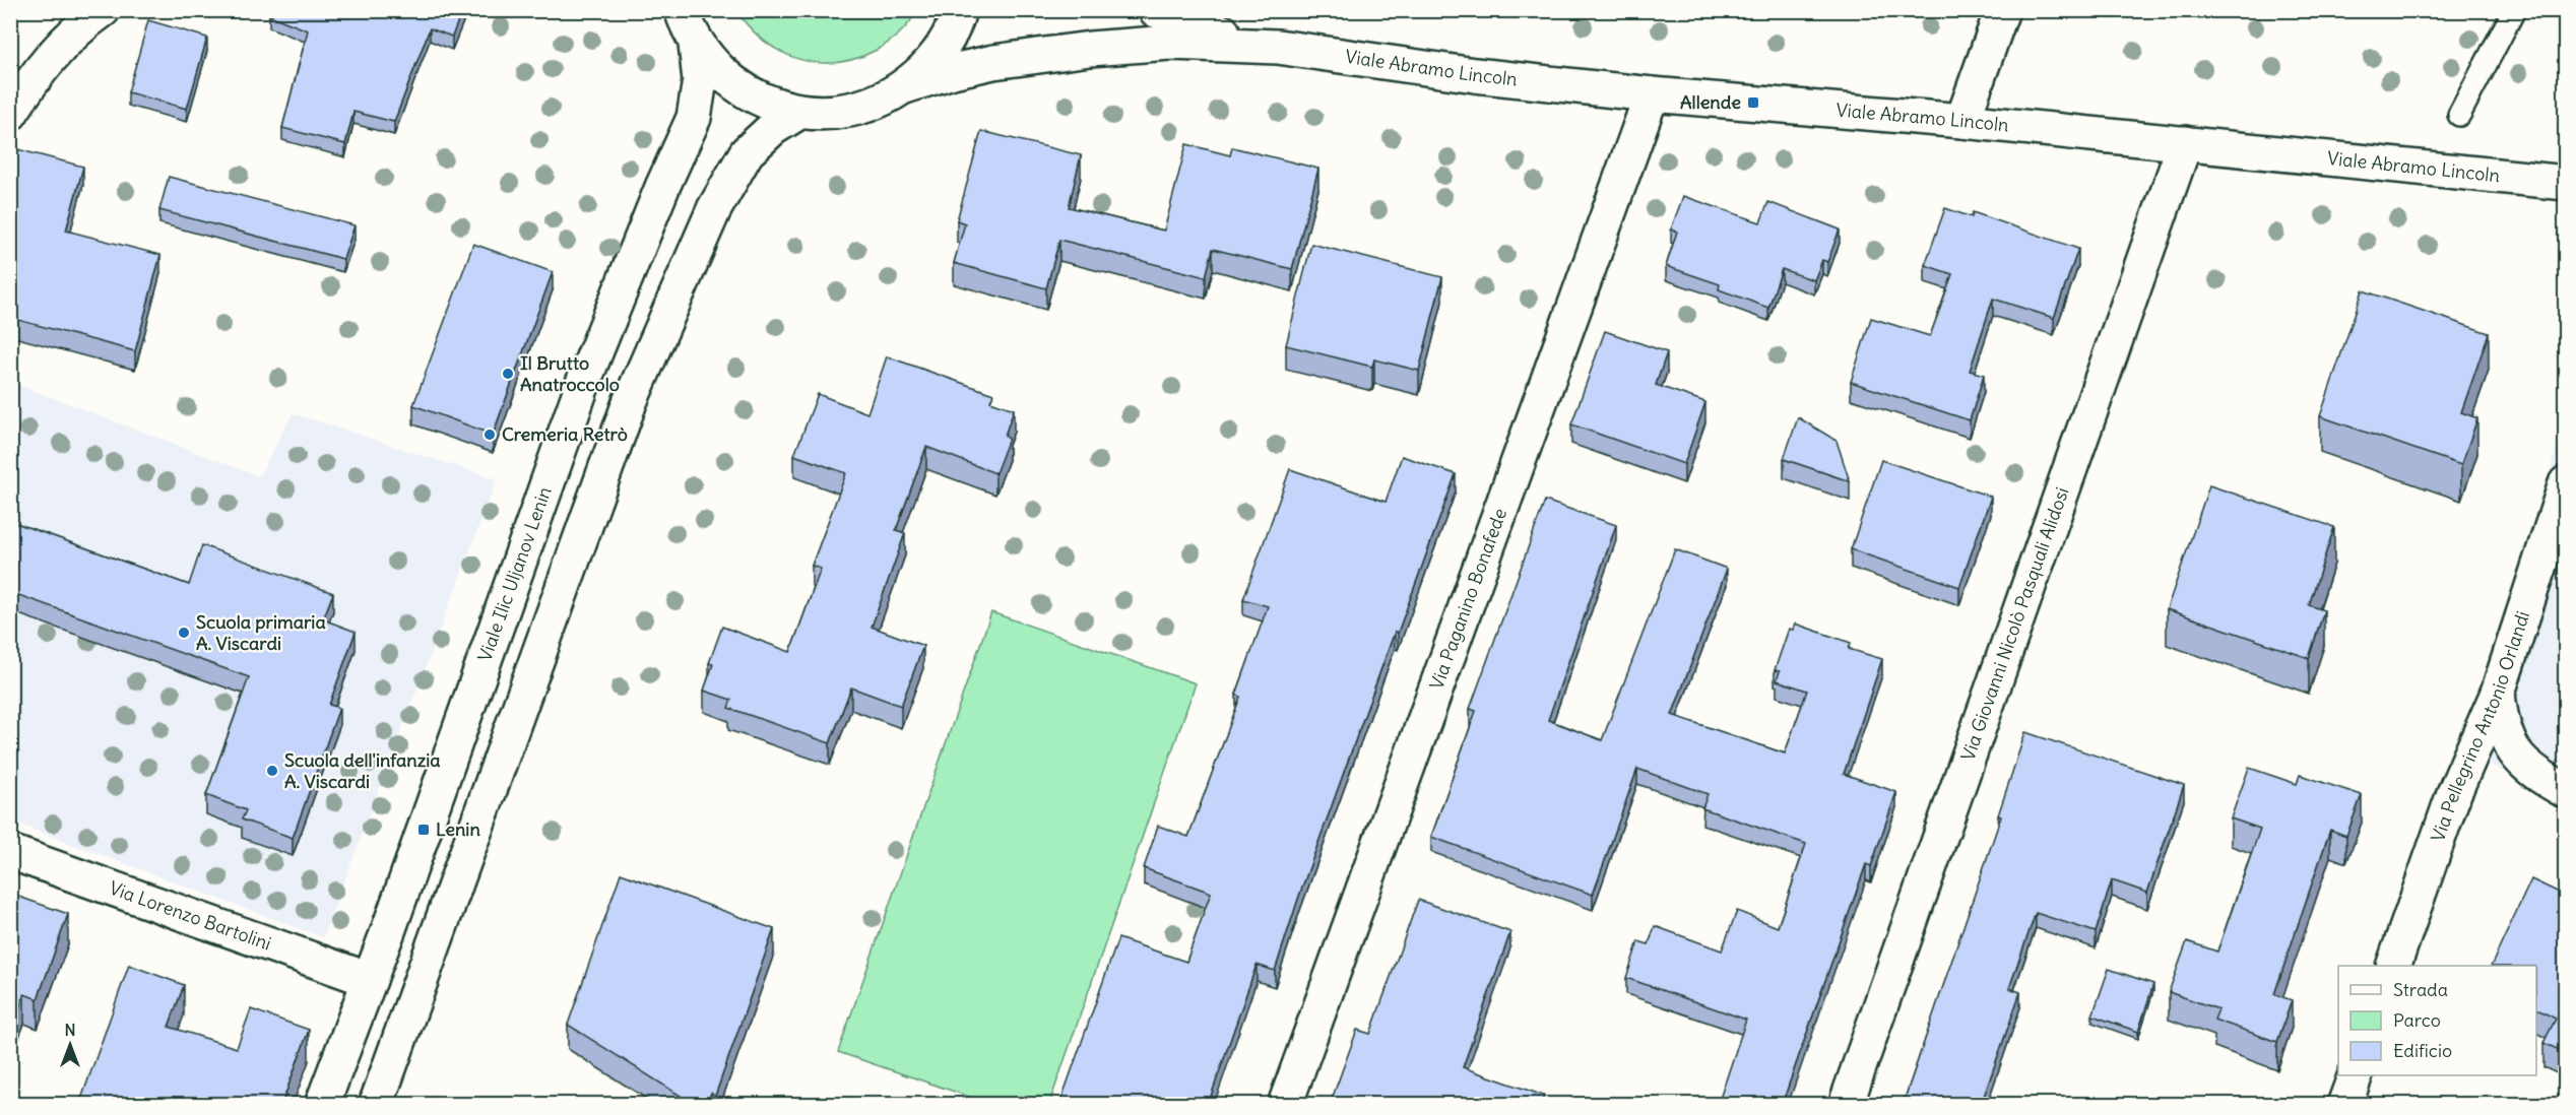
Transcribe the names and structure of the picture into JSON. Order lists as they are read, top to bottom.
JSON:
{
  "streets": {
    "street": [
      "Viale Abramo Lincoln",
      "Viale Ilic Uljanov Lenin",
      "Via Paganino Bonafede",
      "Via Giovanni Nicolò Pasquali Alidosi",
      "Via Pellegrino Antonio Orlandi",
      "Via Lorenzo Bartolini"
    ]
  },
  "crossings": [
    ["Viale Abramo Lincoln", "Via Paganino Bonafede"],
    ["Viale Abramo Lincoln", "Via Giovanni Nicolò Pasquali Alidosi"],
    ["Viale Ilic Uljanov Lenin", "Via Lorenzo Bartolini"]
  ],
  "places": {
    "transit": ["Allende", "Lenin"],
    "other": [
      "Il Brutto Anatroccolo",
      "Cremeria Retrò",
      "Scuola primaria A. Viscardi",
      "Scuola dell'infanzia A. Viscardi"
    ]
  },
  "legend": ["Strada", "Parco", "Edificio"],
  "north": "top"
}
